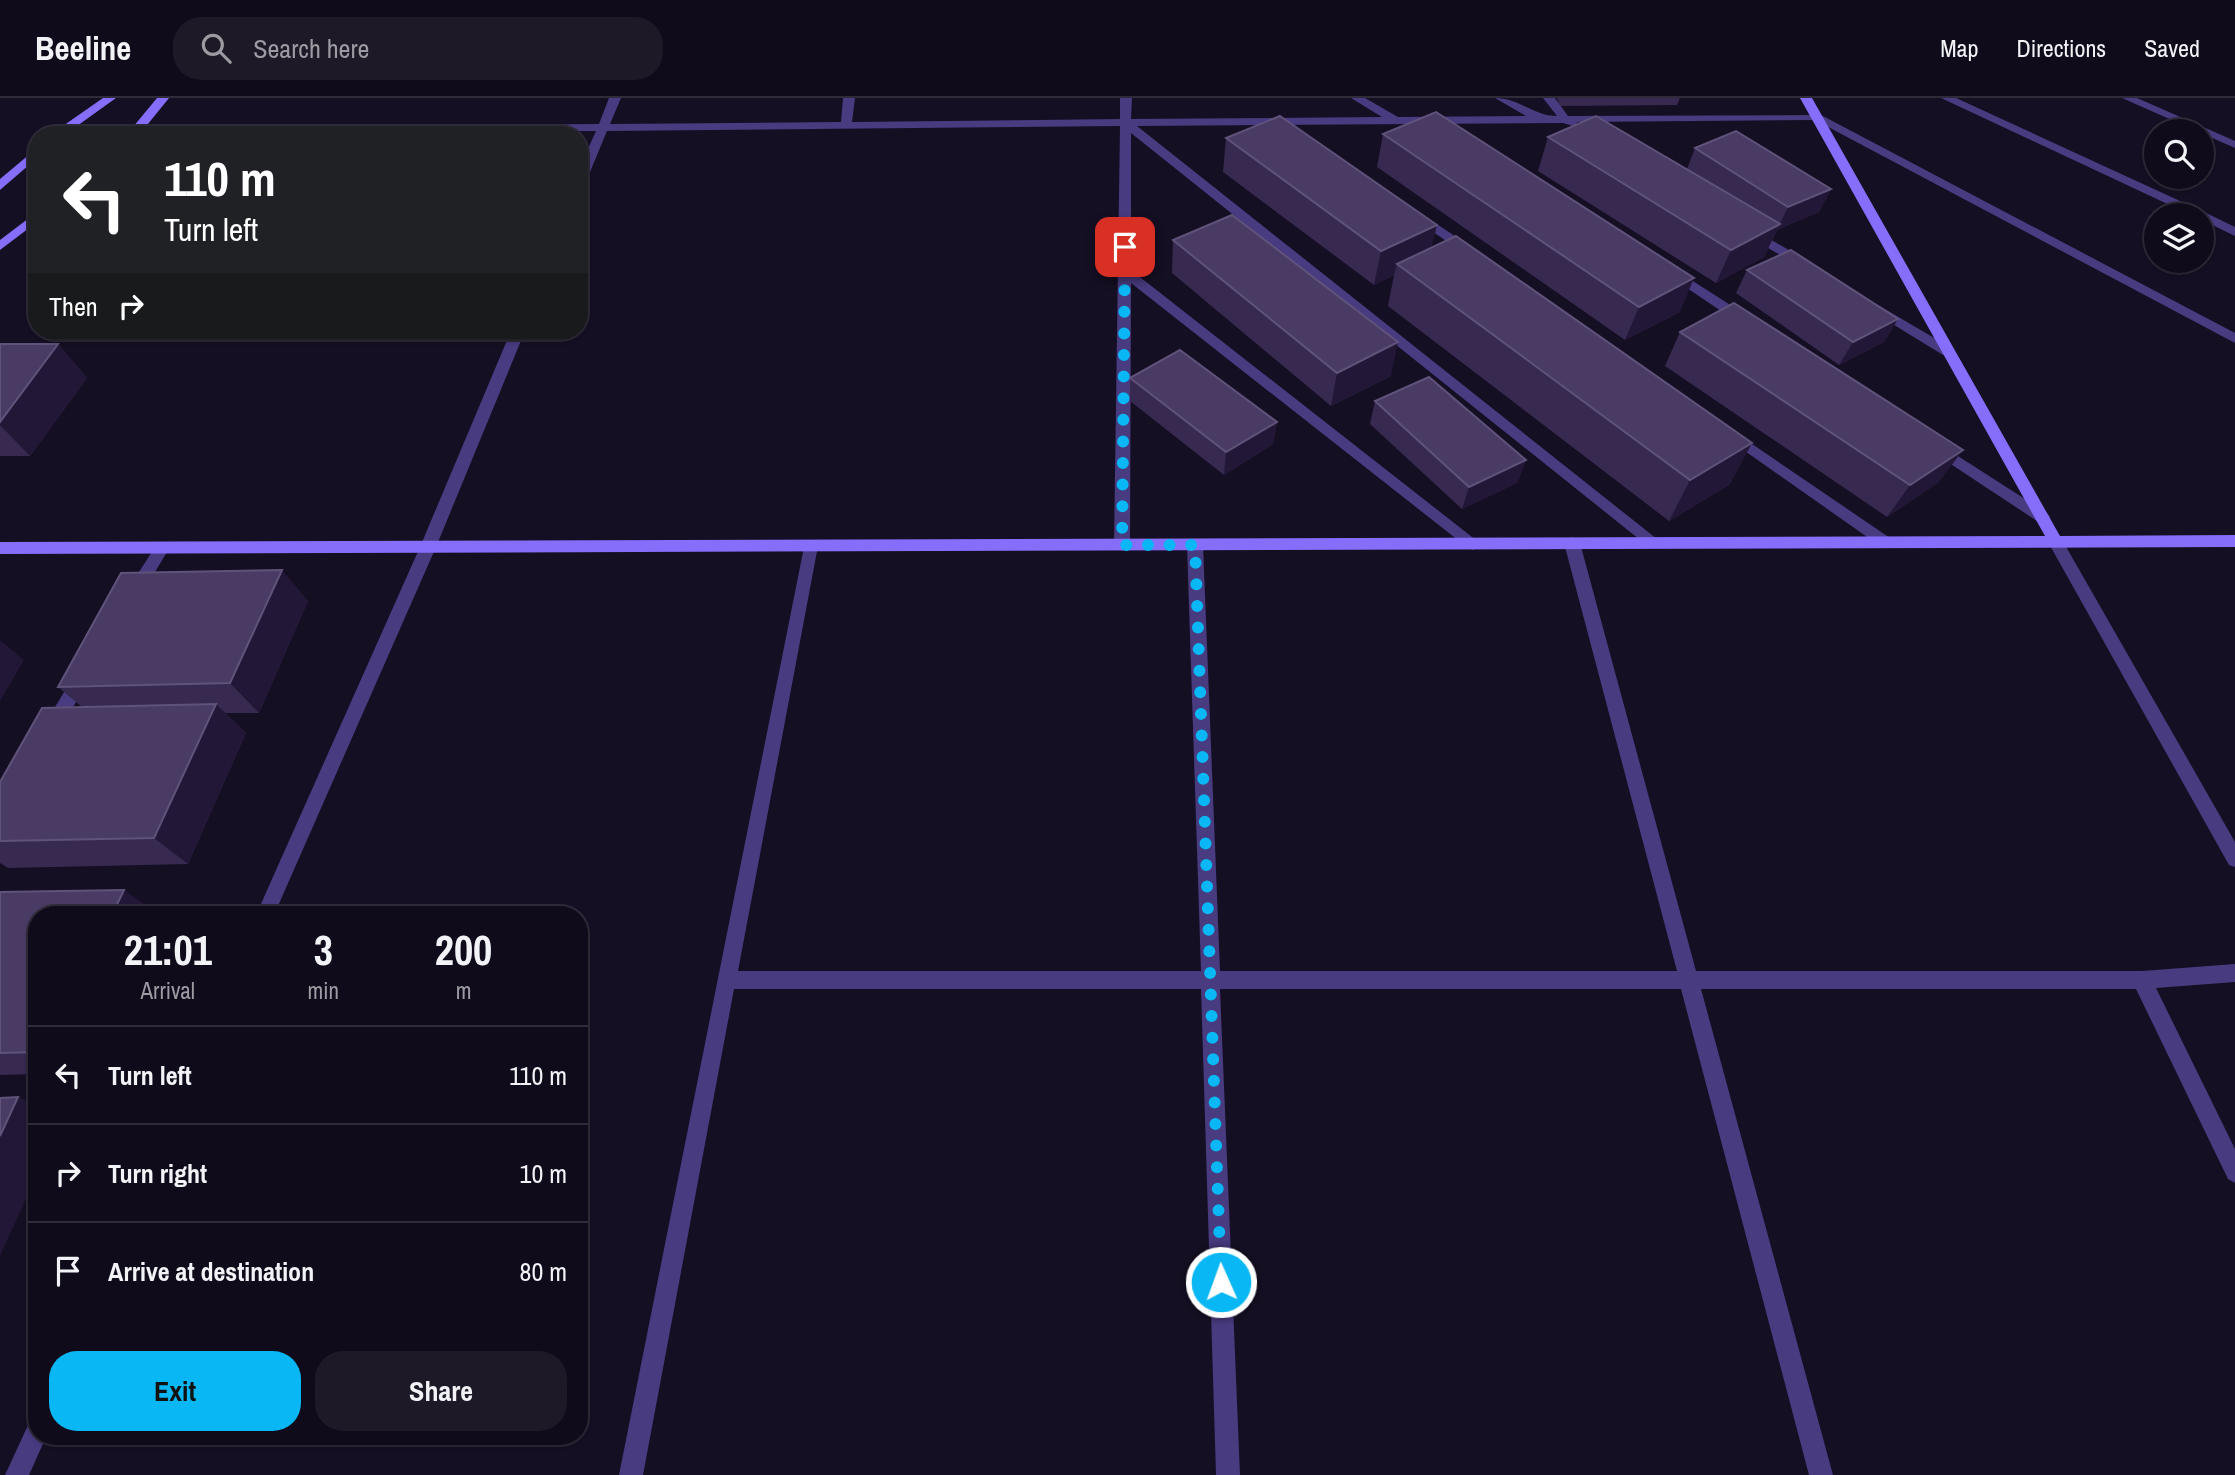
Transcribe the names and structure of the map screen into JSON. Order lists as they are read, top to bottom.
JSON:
{
  "page": {
    "header": "Beeline",
    "search": "Search here",
    "nav": ["Map", "Directions", "Saved"],
    "turn": ["110 m", "Turn left"],
    "then": "Then",
    "eta": [
      "21:01",
      "Arrival",
      "3",
      "min",
      "200",
      "m"
    ],
    "list": [
      {
        "name": "Turn left",
        "value": "110 m"
      },
      {
        "name": "Turn right",
        "value": "10 m"
      },
      {
        "name": "Arrive at destination",
        "value": "80 m"
      }
    ],
    "buttons": ["Exit", "Share"]
  }
}
